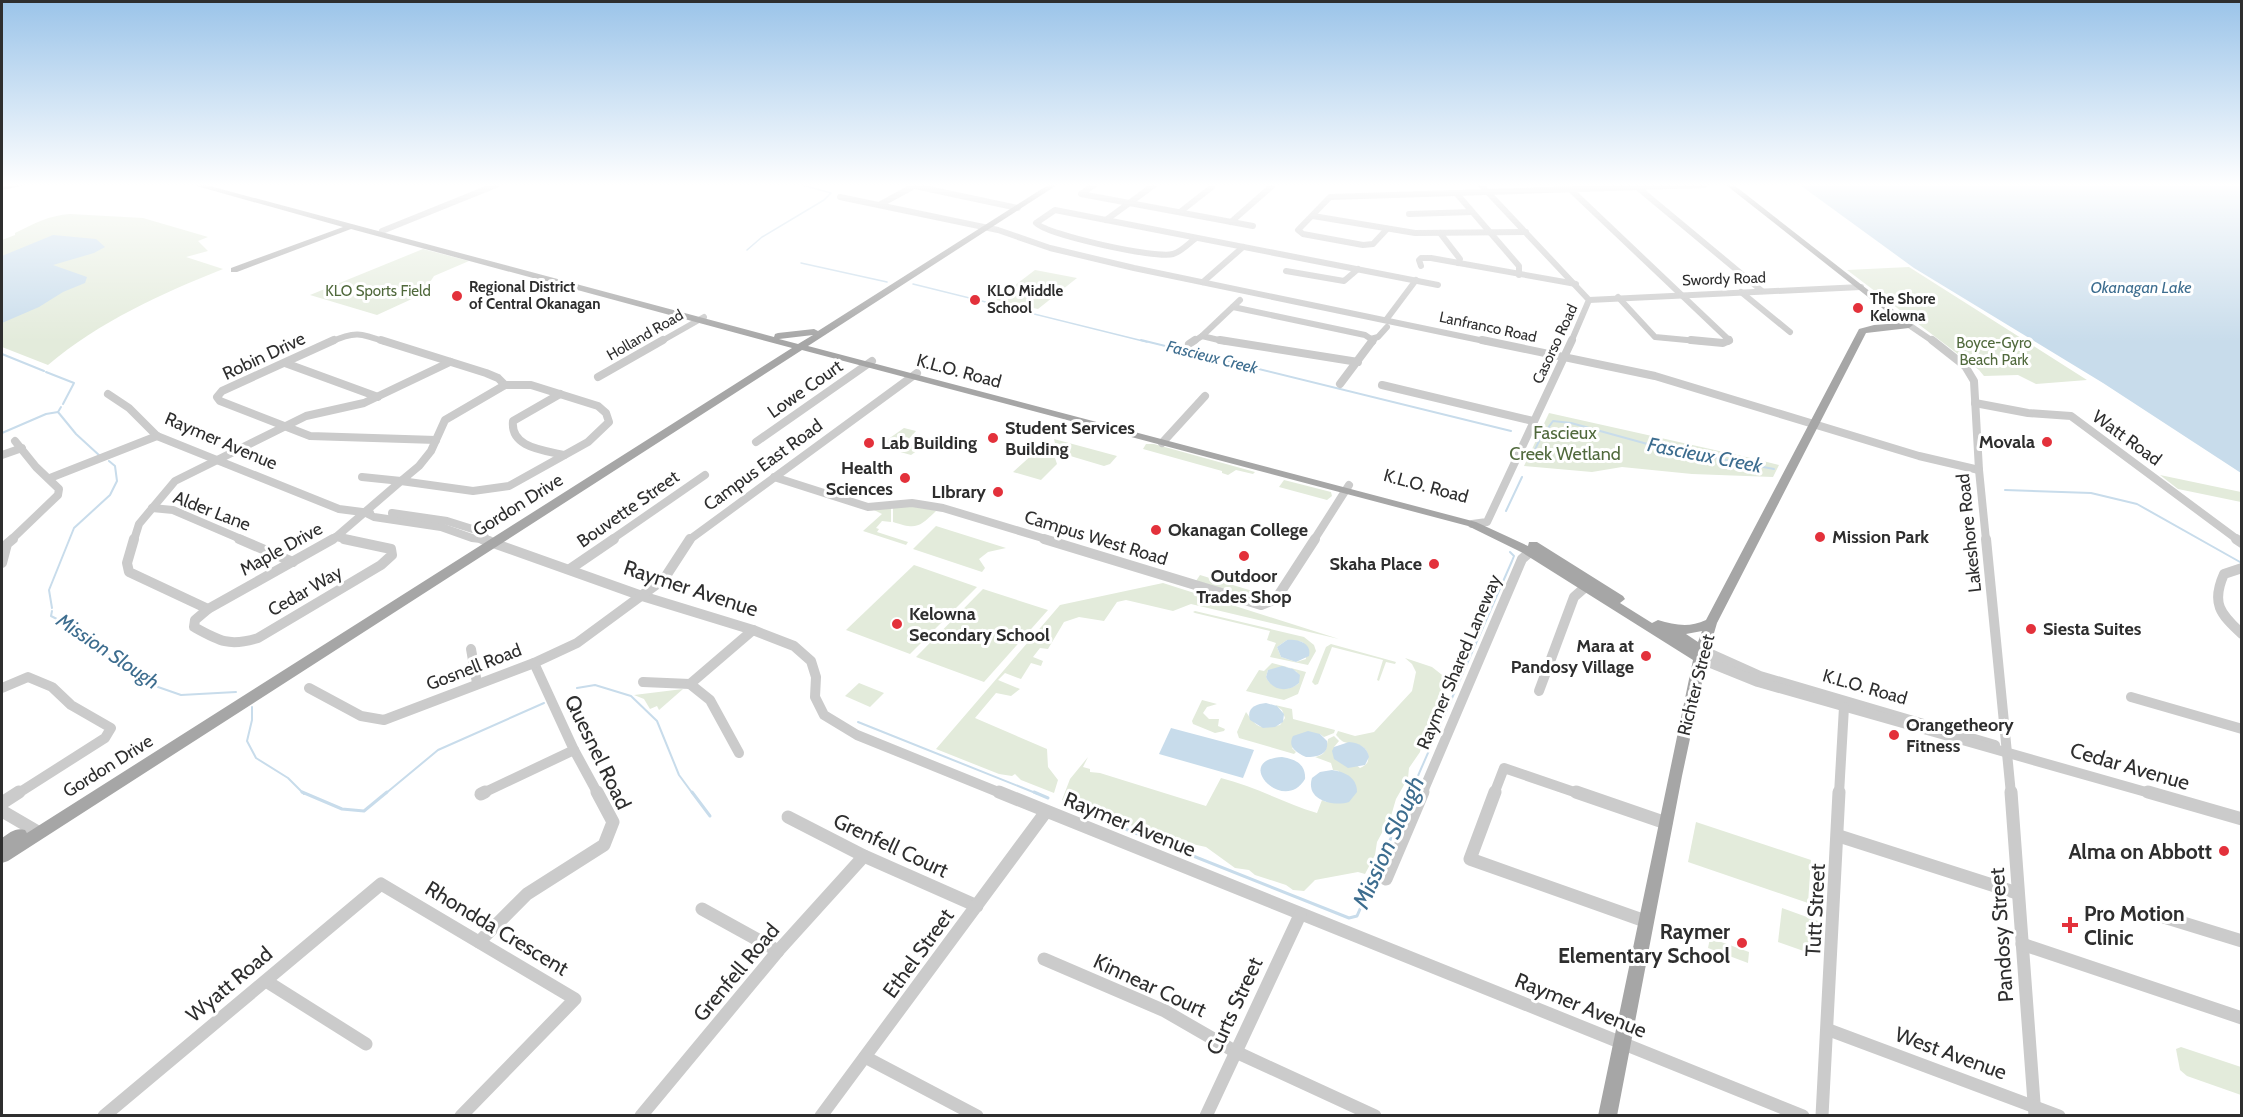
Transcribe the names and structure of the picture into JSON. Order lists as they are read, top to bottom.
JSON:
{
  "streets": {
    "main road": ["K.L.O. Road", "Gordon Drive", "Richter Street"],
    "street": [
      "Swordy Road",
      "Lanfranco Road",
      "Holland Road",
      "Casorso Road",
      "Robin Drive",
      "Lowe Court",
      "Watt Road",
      "Raymer Avenue",
      "Campus East Road",
      "Bouvette Street",
      "Alder Lane",
      "Lakeshore Road",
      "Campus West Road",
      "Maple Drive",
      "Cedar Way",
      "Raymer Shared Laneway",
      "Gosnell Road",
      "Quesnel Road",
      "Cedar Avenue",
      "Grenfell Court",
      "Tutt Street",
      "Rhondda Crescent",
      "Pandosy Street",
      "Ethel Street",
      "Grenfell Road",
      "Wyatt Road",
      "Kinnear Court",
      "Curts Street",
      "West Avenue"
    ]
  },
  "crossings": [
    ["Swordy Road", "Casorso Road"],
    ["Lanfranco Road", "Casorso Road"],
    ["Lanfranco Road", "Lakeshore Road"],
    ["Lanfranco Road", "Richter Street"],
    ["Holland Road", "K.L.O. Road"],
    ["Casorso Road", "K.L.O. Road"],
    ["Robin Drive", "Maple Drive"],
    ["K.L.O. Road", "Lowe Court"],
    ["K.L.O. Road", "Campus East Road"],
    ["K.L.O. Road", "Gordon Drive"],
    ["K.L.O. Road", "Lakeshore Road"],
    ["K.L.O. Road", "Campus West Road"],
    ["K.L.O. Road", "Raymer Shared Laneway"],
    ["K.L.O. Road", "Richter Street"],
    ["K.L.O. Road", "Cedar Avenue"],
    ["K.L.O. Road", "Tutt Street"],
    ["K.L.O. Road", "Pandosy Street"],
    ["Watt Road", "Lakeshore Road"],
    ["Raymer Avenue", "Campus East Road"],
    ["Raymer Avenue", "Gordon Drive"],
    ["Raymer Avenue", "Bouvette Street"],
    ["Raymer Avenue", "Maple Drive"],
    ["Raymer Avenue", "Gosnell Road"],
    ["Raymer Avenue", "Richter Street"],
    ["Raymer Avenue", "Ethel Street"],
    ["Raymer Avenue", "Curts Street"],
    ["Campus East Road", "Campus West Road"],
    ["Campus East Road", "Gosnell Road"],
    ["Alder Lane", "Maple Drive"],
    ["Lakeshore Road", "Cedar Avenue"],
    ["Lakeshore Road", "Pandosy Street"],
    ["Maple Drive", "Cedar Way"],
    ["Gosnell Road", "Quesnel Road"],
    ["Quesnel Road", "Rhondda Crescent"],
    ["Cedar Avenue", "Pandosy Street"],
    ["Grenfell Court", "Ethel Street"],
    ["Grenfell Court", "Grenfell Road"],
    ["Tutt Street", "West Avenue"],
    ["Rhondda Crescent", "Wyatt Road"],
    ["Pandosy Street", "West Avenue"],
    ["Kinnear Court", "Curts Street"]
  ],
  "water": ["Okanagan Lake", "Fascieux Creek", "Mission Slough"],
  "parks": ["KLO Sports Field", "Boyce-Gyro Beach Park", "Fascieux Creek Wetland"],
  "places": {
    "other": [
      "Regional District of Central Okanagan",
      "KLO Middle School",
      "The Shore Kelowna",
      "Student Services Building",
      "Movala",
      "Lab Building",
      "Health Sciences",
      "LIbrary",
      "Okanagan College",
      "Mission Park",
      "Outdoor Trades Shop",
      "Skaha Place",
      "Kelowna Secondary School",
      "Siesta Suites",
      "Mara at Pandosy Village",
      "Orangetheory Fitness",
      "Alma on Abbott",
      "Raymer Elementary School"
    ],
    "health": ["Pro Motion Clinic"]
  }
}
